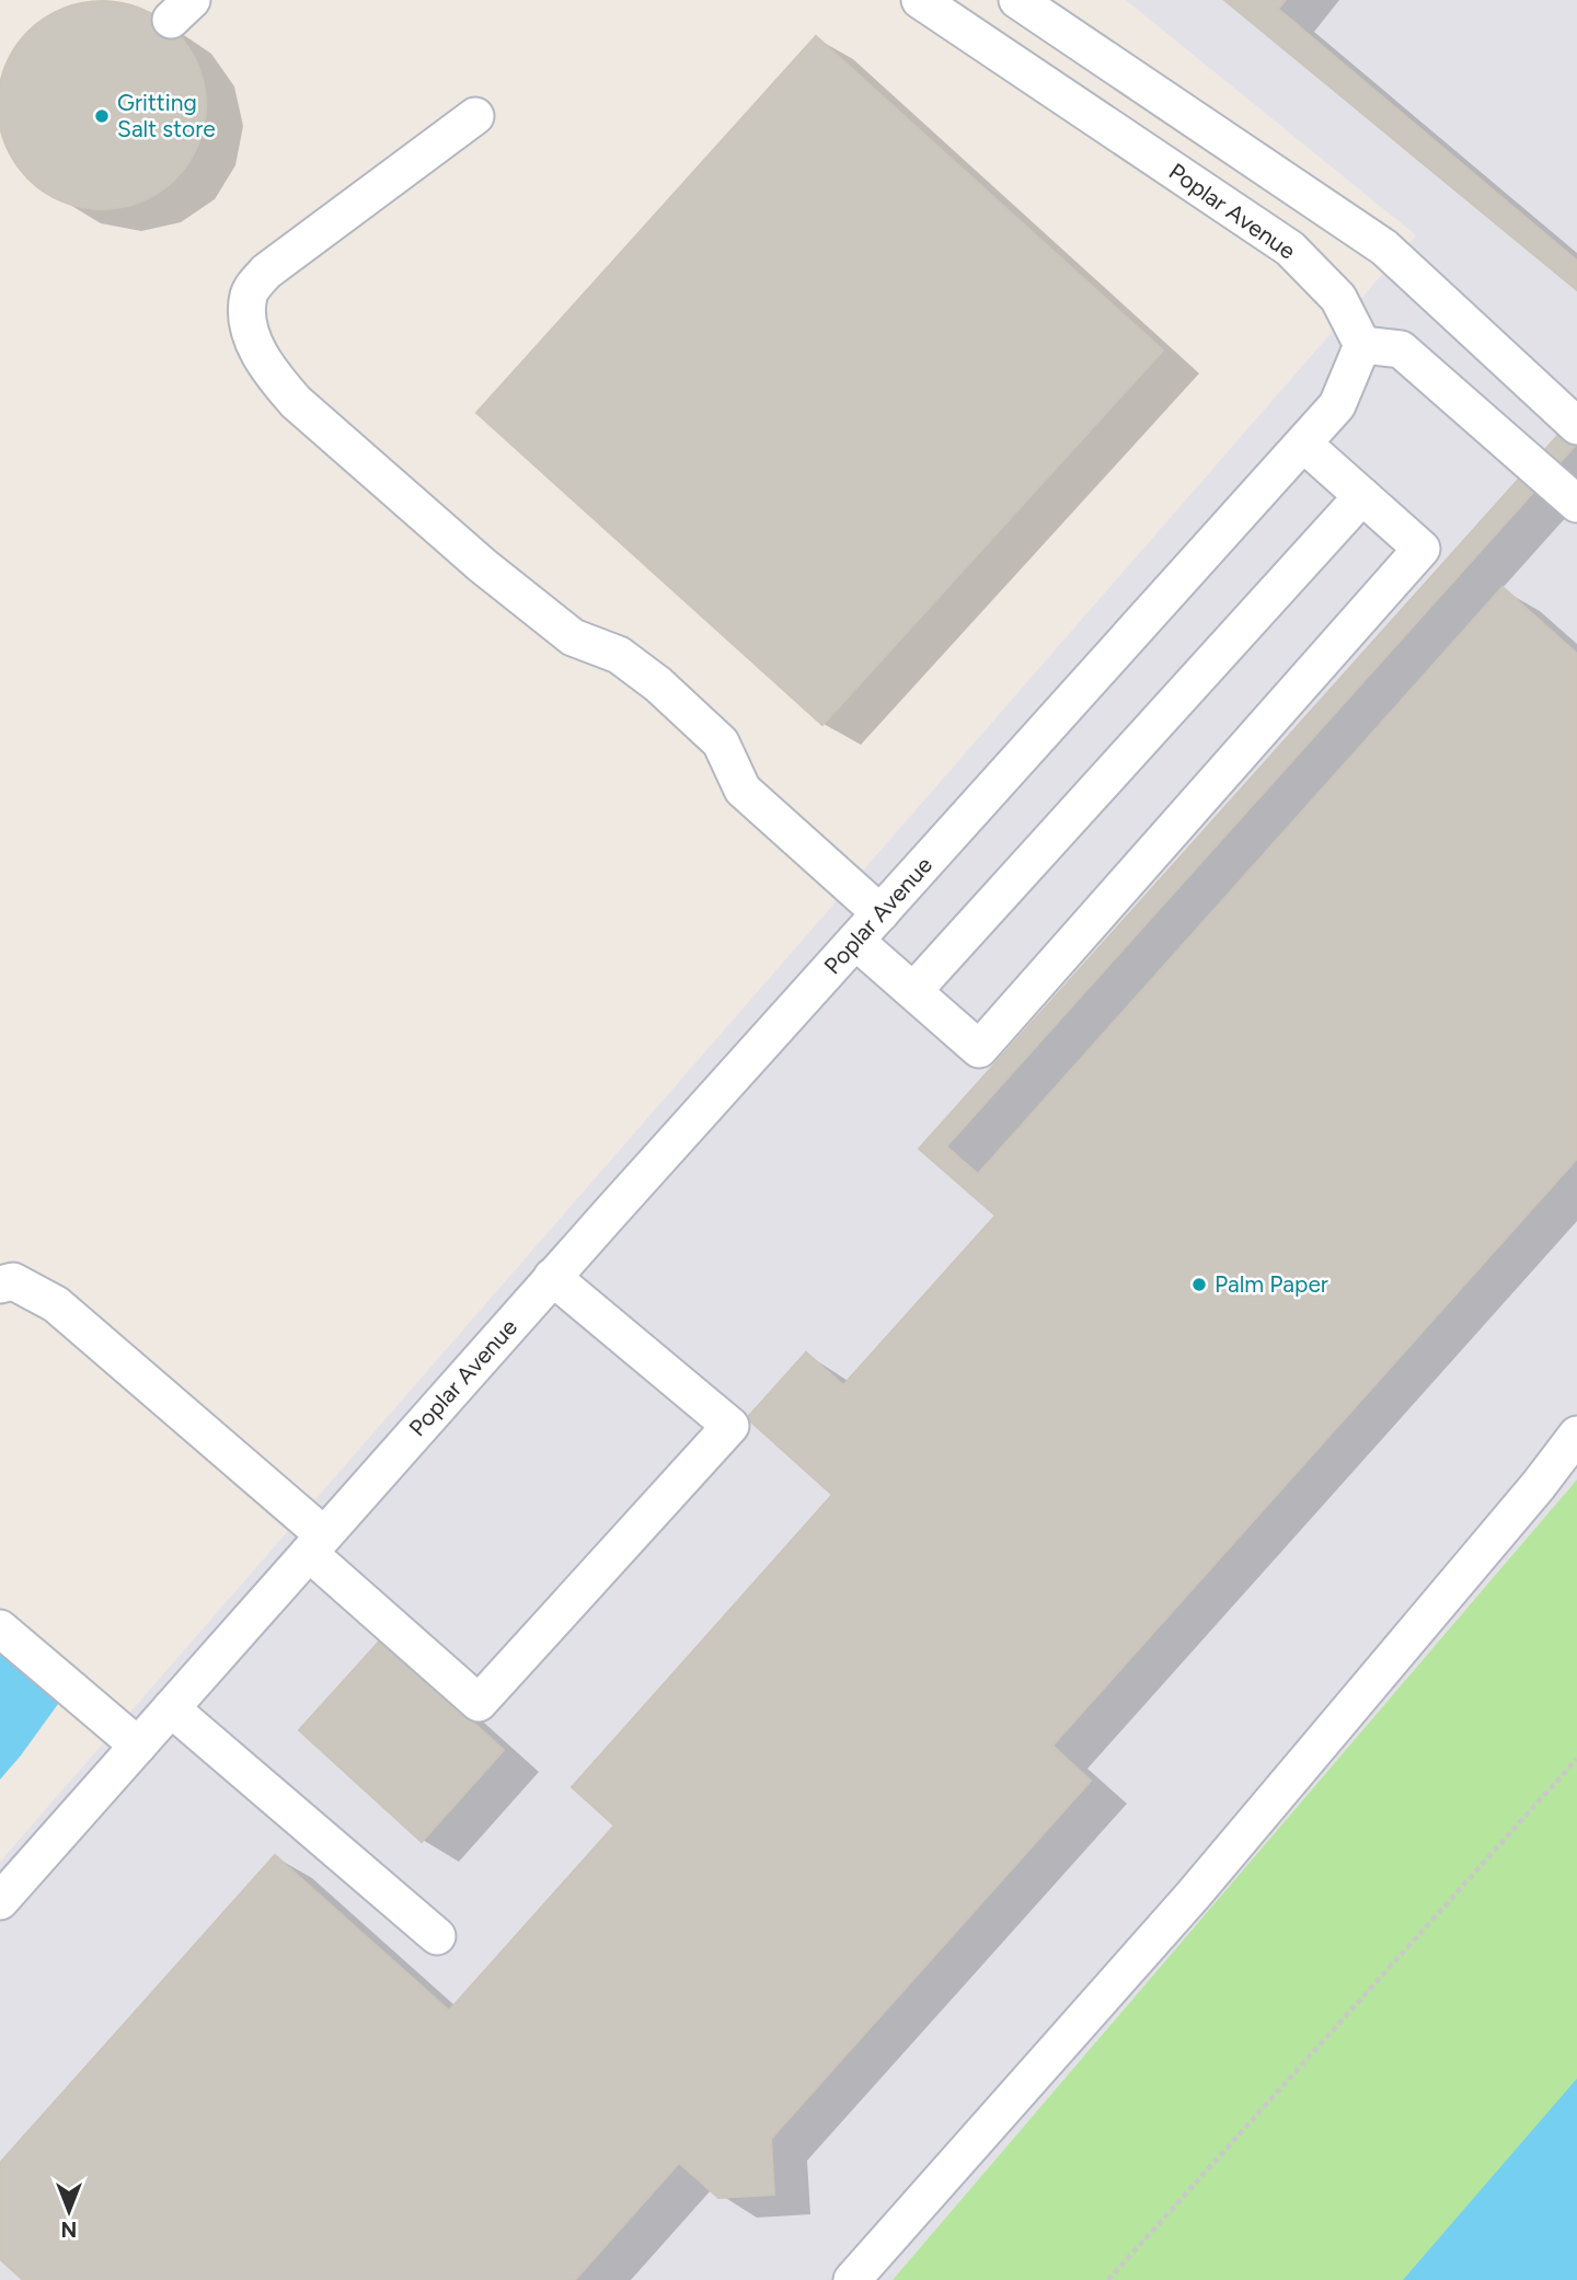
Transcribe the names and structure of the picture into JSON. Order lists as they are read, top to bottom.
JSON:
{
  "streets": {
    "lane": ["Poplar Avenue"]
  },
  "places": ["Gritting Salt store", "Palm Paper"],
  "north": "bottom"
}
